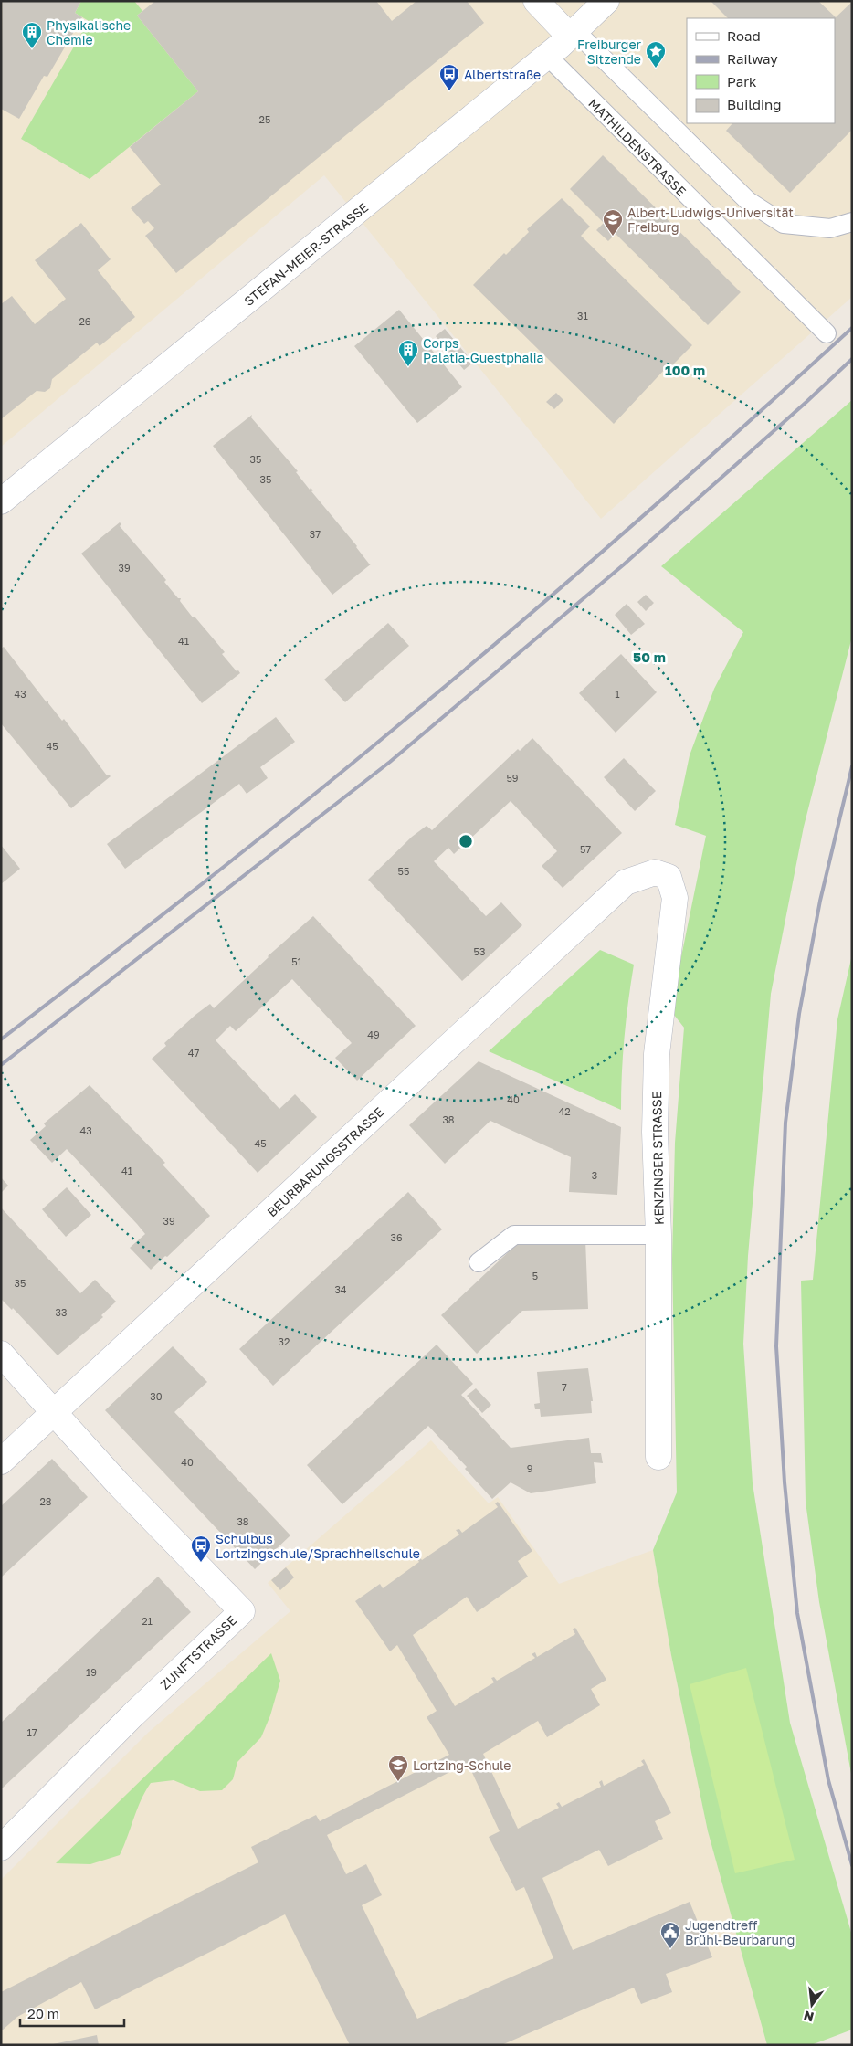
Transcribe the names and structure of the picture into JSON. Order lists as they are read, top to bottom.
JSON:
{
  "streets": {
    "street": [
      "STEFAN-MEIER-STRASSE",
      "KENZINGER STRASSE",
      "BEURBARUNGSSTRASSE",
      "ZUNFTSTRASSE"
    ],
    "lane": ["MATHILDENSTRASSE"]
  },
  "crossings": [
    ["MATHILDENSTRASSE", "STEFAN-MEIER-STRASSE"],
    ["KENZINGER STRASSE", "BEURBARUNGSSTRASSE"],
    ["BEURBARUNGSSTRASSE", "ZUNFTSTRASSE"]
  ],
  "places": {
    "building": ["Physikalische Chemie", "Corps Palatia-Guestphalia"],
    "place": ["Freiburger Sitzende"],
    "bus stop": ["Albertstraße", "Schulbus Lortzingschule/Sprachheilschule"],
    "school or university": ["Albert-Ludwigs-Universität Freiburg", "Lortzing-Schule"],
    "public building": ["Jugendtreff Brühl-Beurbarung"]
  },
  "house_numbers": [
    "25",
    "31",
    "26",
    "35",
    "35",
    "37",
    "39",
    "41",
    "43",
    "1",
    "45",
    "59",
    "57",
    "55",
    "53",
    "51",
    "49",
    "47",
    "40",
    "42",
    "38",
    "43",
    "45",
    "41",
    "3",
    "39",
    "36",
    "5",
    "35",
    "34",
    "33",
    "32",
    "7",
    "30",
    "40",
    "9",
    "28",
    "38",
    "21",
    "19",
    "17"
  ],
  "legend": [
    "Road",
    "Railway",
    "Park",
    "Building"
  ],
  "scale_bar": "20 m",
  "north": "bottom",
  "rings": ["100 m", "50 m"]
}
